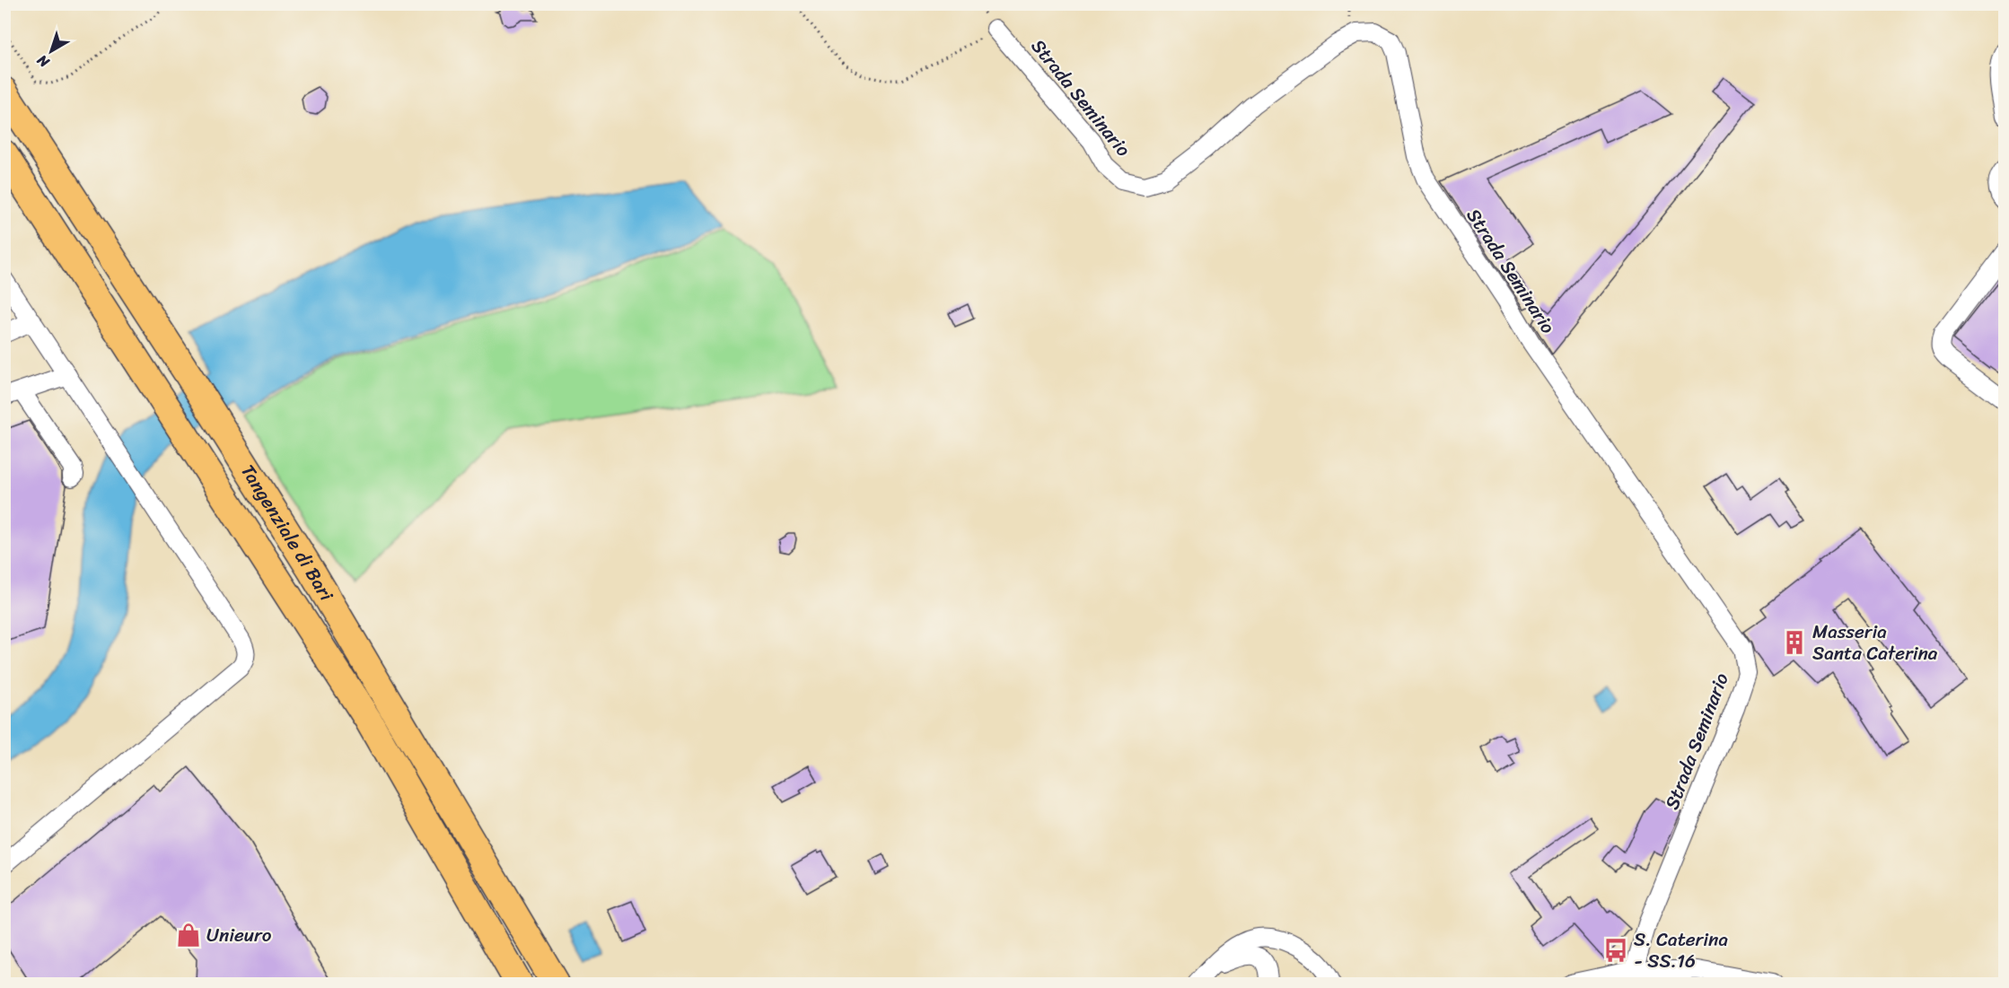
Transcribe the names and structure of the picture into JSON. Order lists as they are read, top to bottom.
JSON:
{
  "streets": {
    "highway": ["Tangenziale di Bari"],
    "street": ["Strada Seminario"]
  },
  "places": {
    "building": ["Masseria Santa Caterina"],
    "shop": ["Unieuro"],
    "bus stop": ["S. Caterina - SS.16"]
  },
  "north": "bottom left"
}
